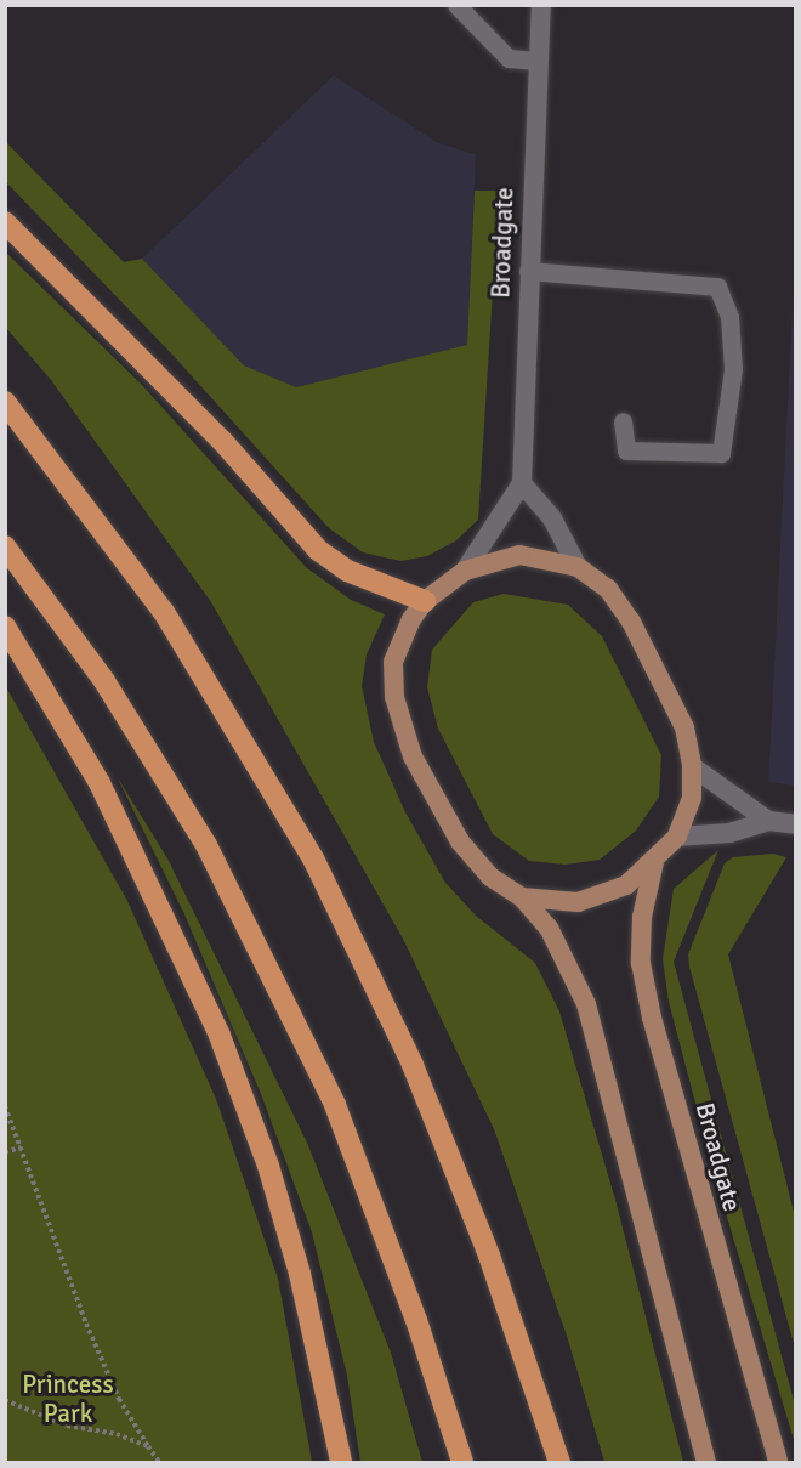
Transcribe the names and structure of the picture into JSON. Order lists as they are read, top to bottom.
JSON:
{
  "streets": {
    "main road": ["Broadgate"]
  },
  "parks": ["Princess Park"]
}
